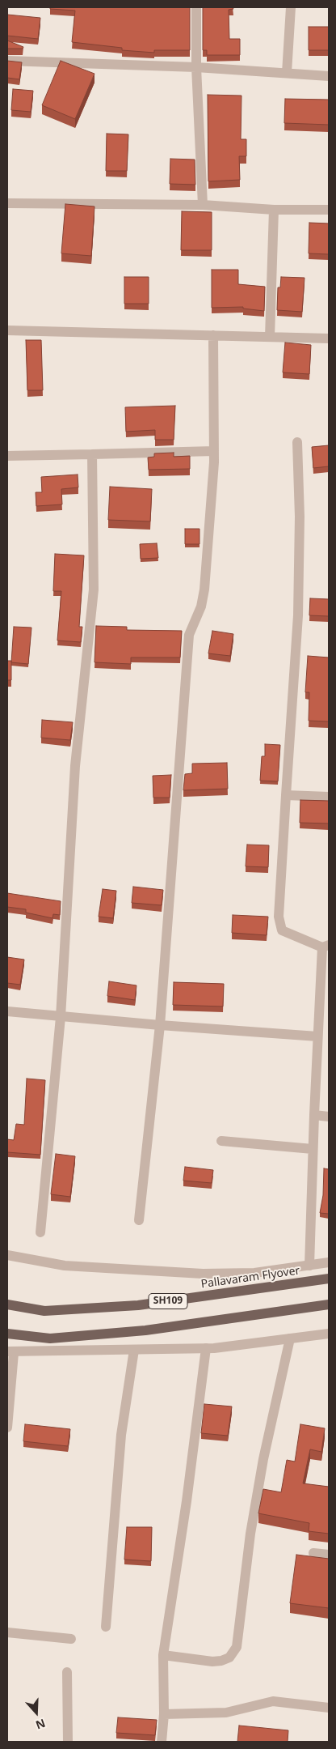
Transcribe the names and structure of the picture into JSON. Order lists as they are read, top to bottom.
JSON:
{
  "streets": {
    "main road": ["Pallavaram Flyover", "SH109"]
  },
  "north": "bottom"
}
